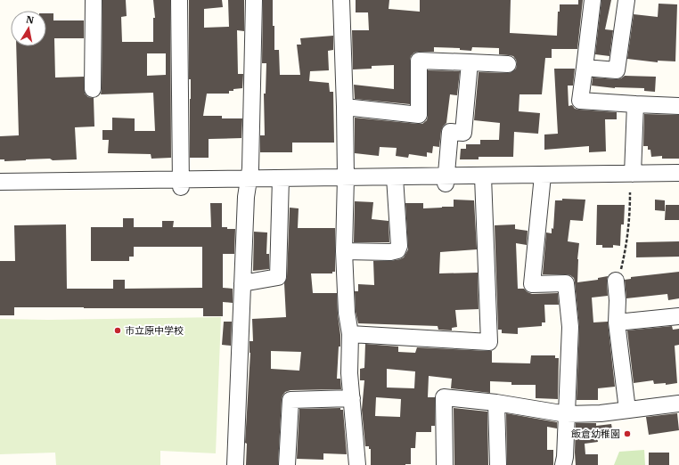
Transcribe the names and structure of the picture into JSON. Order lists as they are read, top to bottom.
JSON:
{
  "places": ["市立原中学校", "飯倉幼稚園"],
  "north": "top"
}
